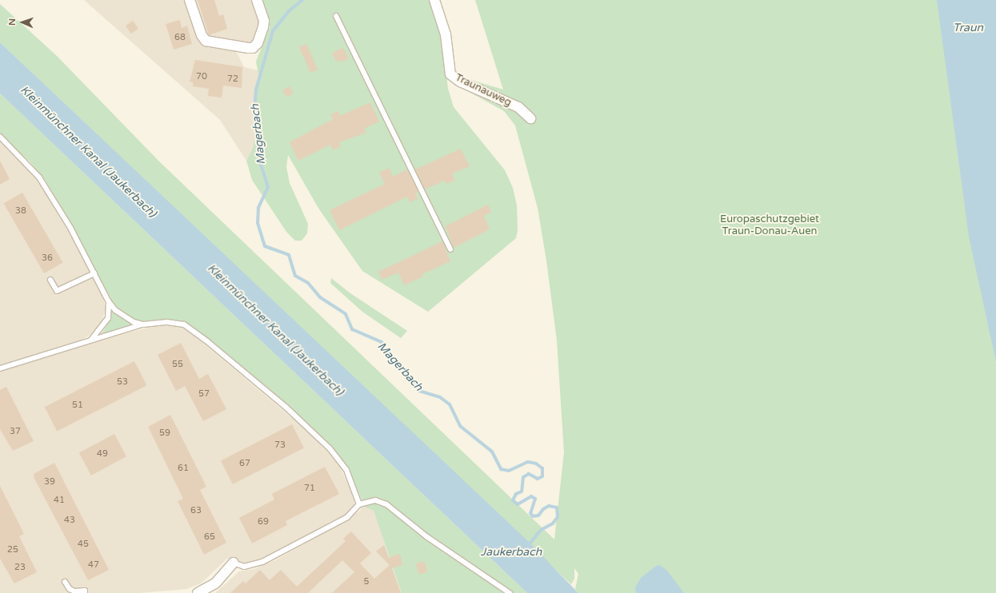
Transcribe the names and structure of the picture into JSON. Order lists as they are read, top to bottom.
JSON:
{
  "streets": {
    "street": ["Traunauweg"]
  },
  "water": [
    "Traun",
    "Magerbach",
    "Kleinmünchner Kanal (Jaukerbach)",
    "Jaukerbach"
  ],
  "parks": ["Europaschutzgebiet Traun-Donau-Auen"],
  "house_numbers": [
    "68",
    "70",
    "72",
    "38",
    "36",
    "55",
    "53",
    "57",
    "51",
    "37",
    "59",
    "73",
    "49",
    "67",
    "61",
    "39",
    "71",
    "41",
    "63",
    "43",
    "69",
    "65",
    "45",
    "25",
    "47",
    "23",
    "5"
  ],
  "north": "left"
}
